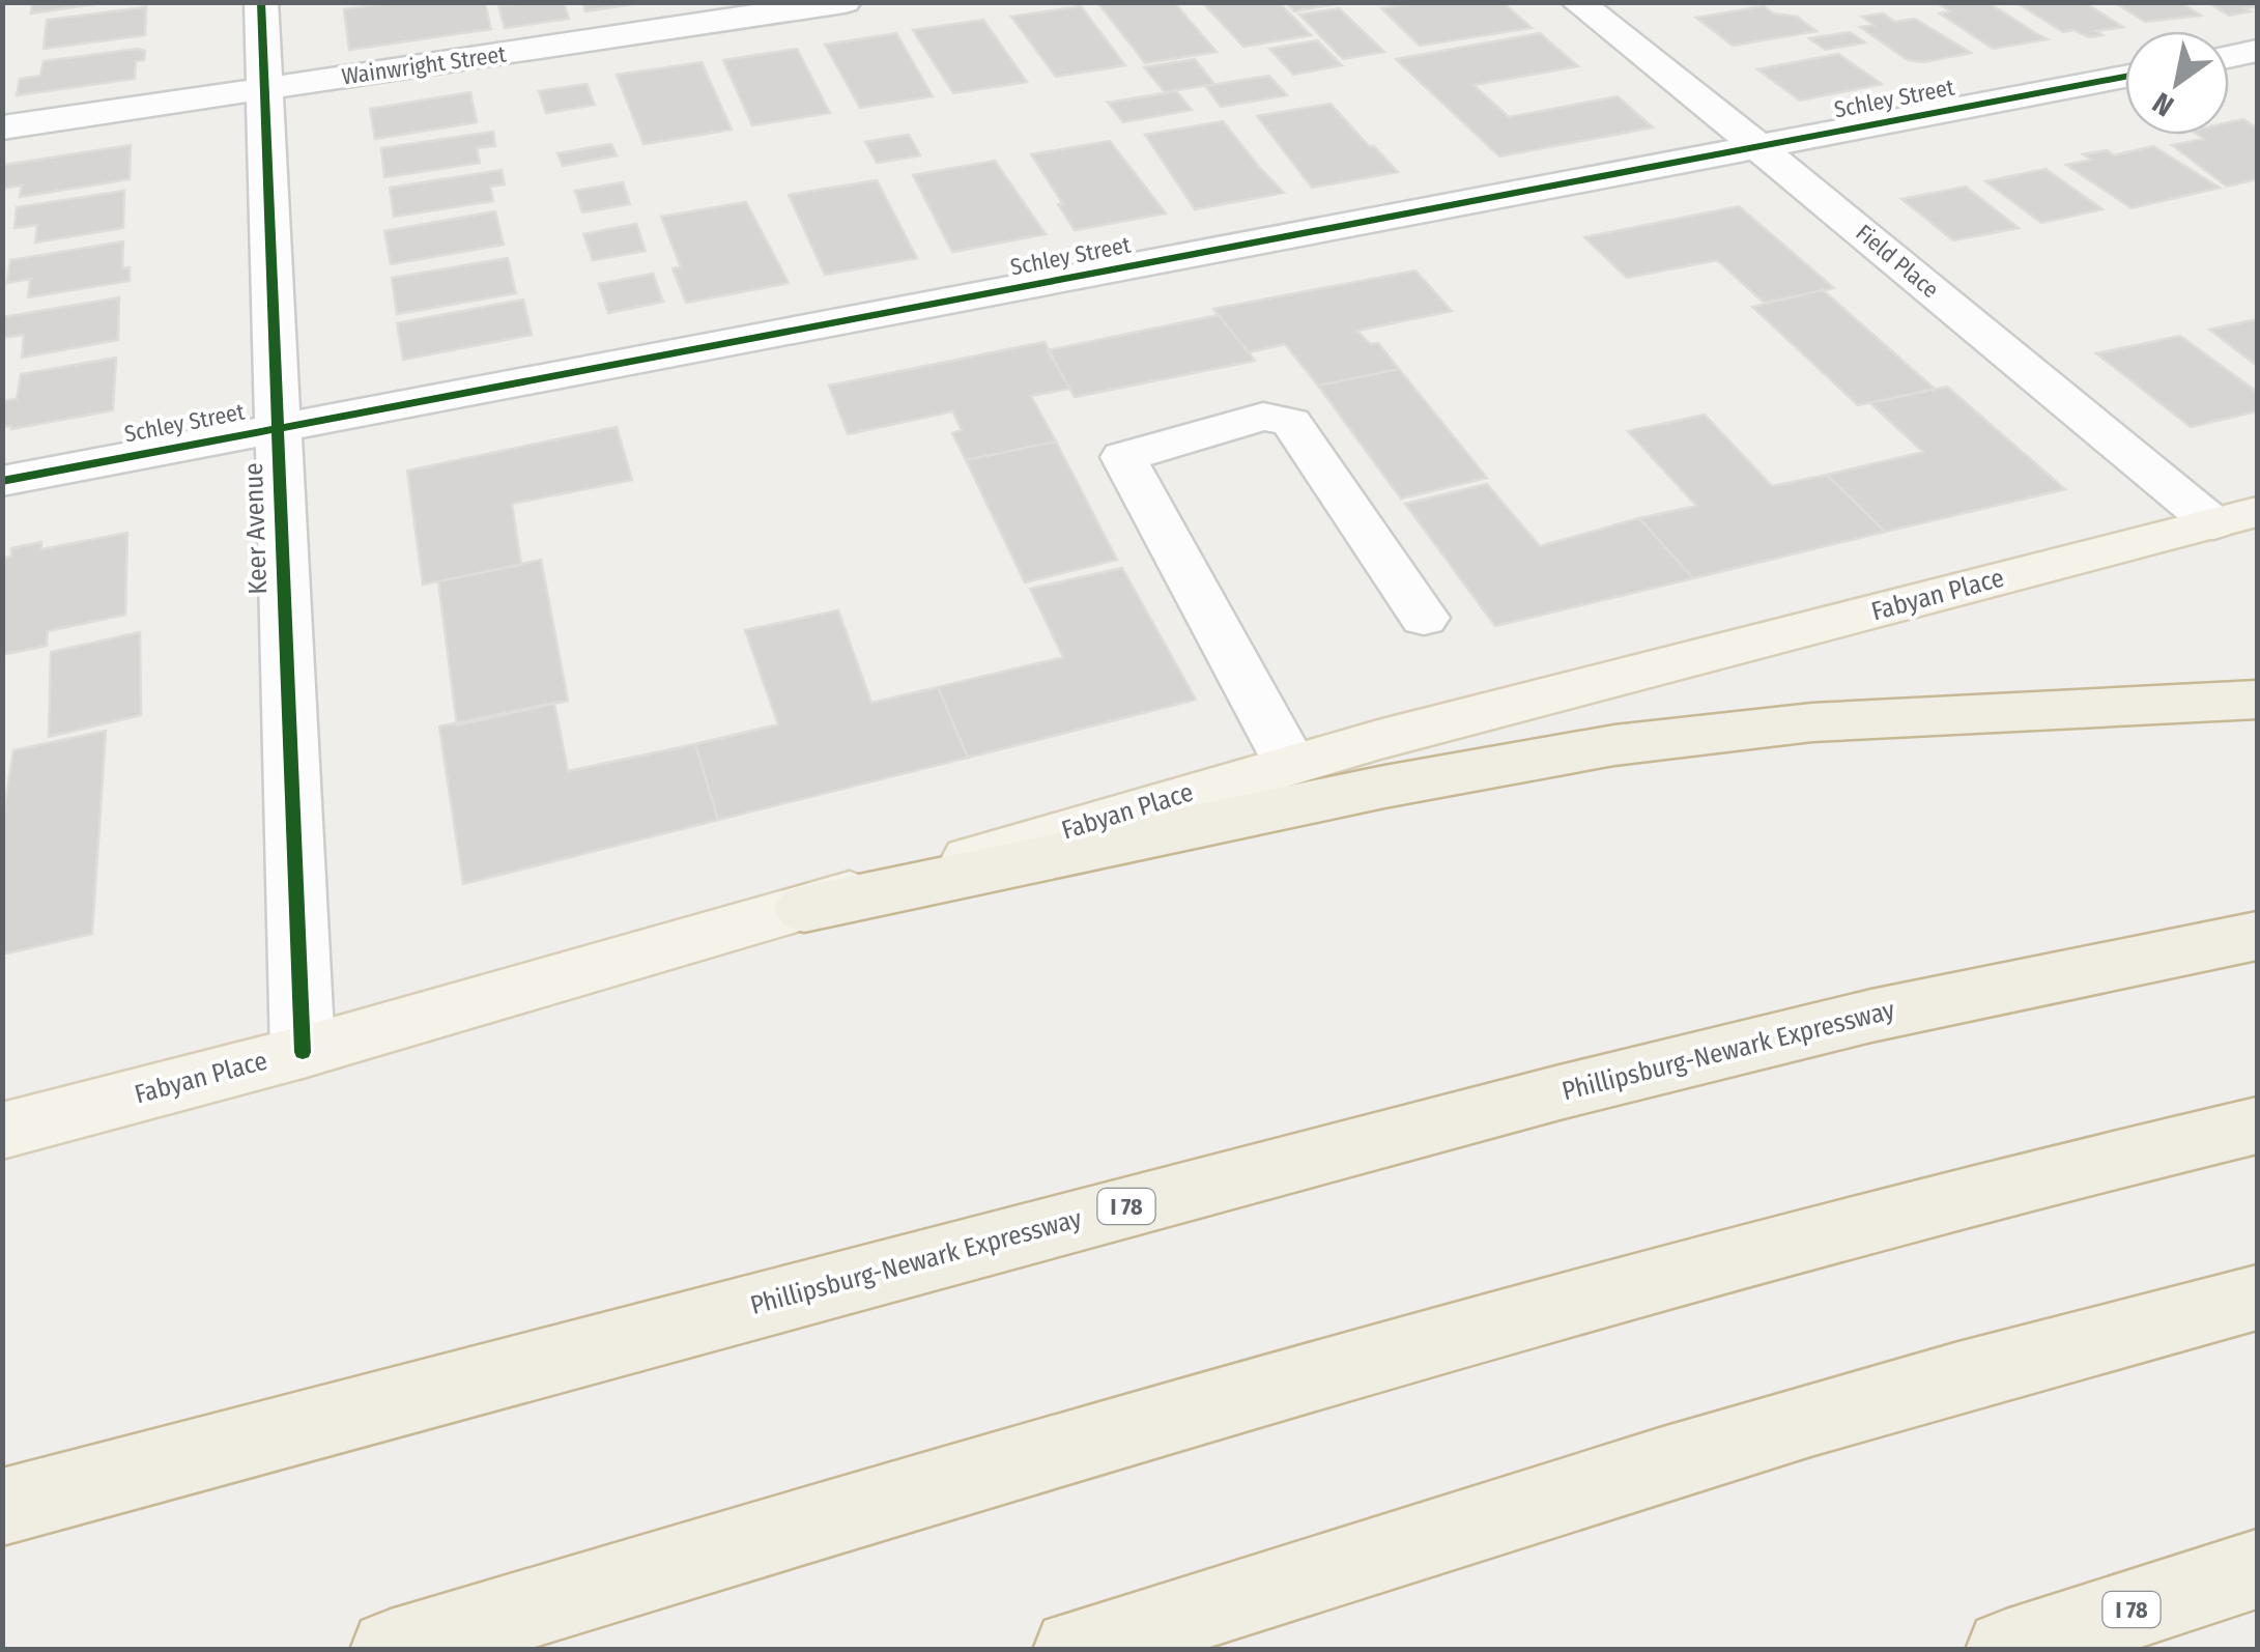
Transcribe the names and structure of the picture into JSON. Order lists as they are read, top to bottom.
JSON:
{
  "streets": {
    "highway": ["Phillipsburg-Newark Expressway", "I 78"],
    "main road": ["Fabyan Place"],
    "street": [
      "Wainwright Street",
      "Schley Street",
      "Field Place",
      "Keer Avenue"
    ]
  },
  "crossings": [
    ["Wainwright Street", "Keer Avenue"],
    ["Schley Street", "Field Place"],
    ["Schley Street", "Keer Avenue"],
    ["Field Place", "Fabyan Place"],
    ["Keer Avenue", "Fabyan Place"]
  ],
  "north": "bottom left"
}
